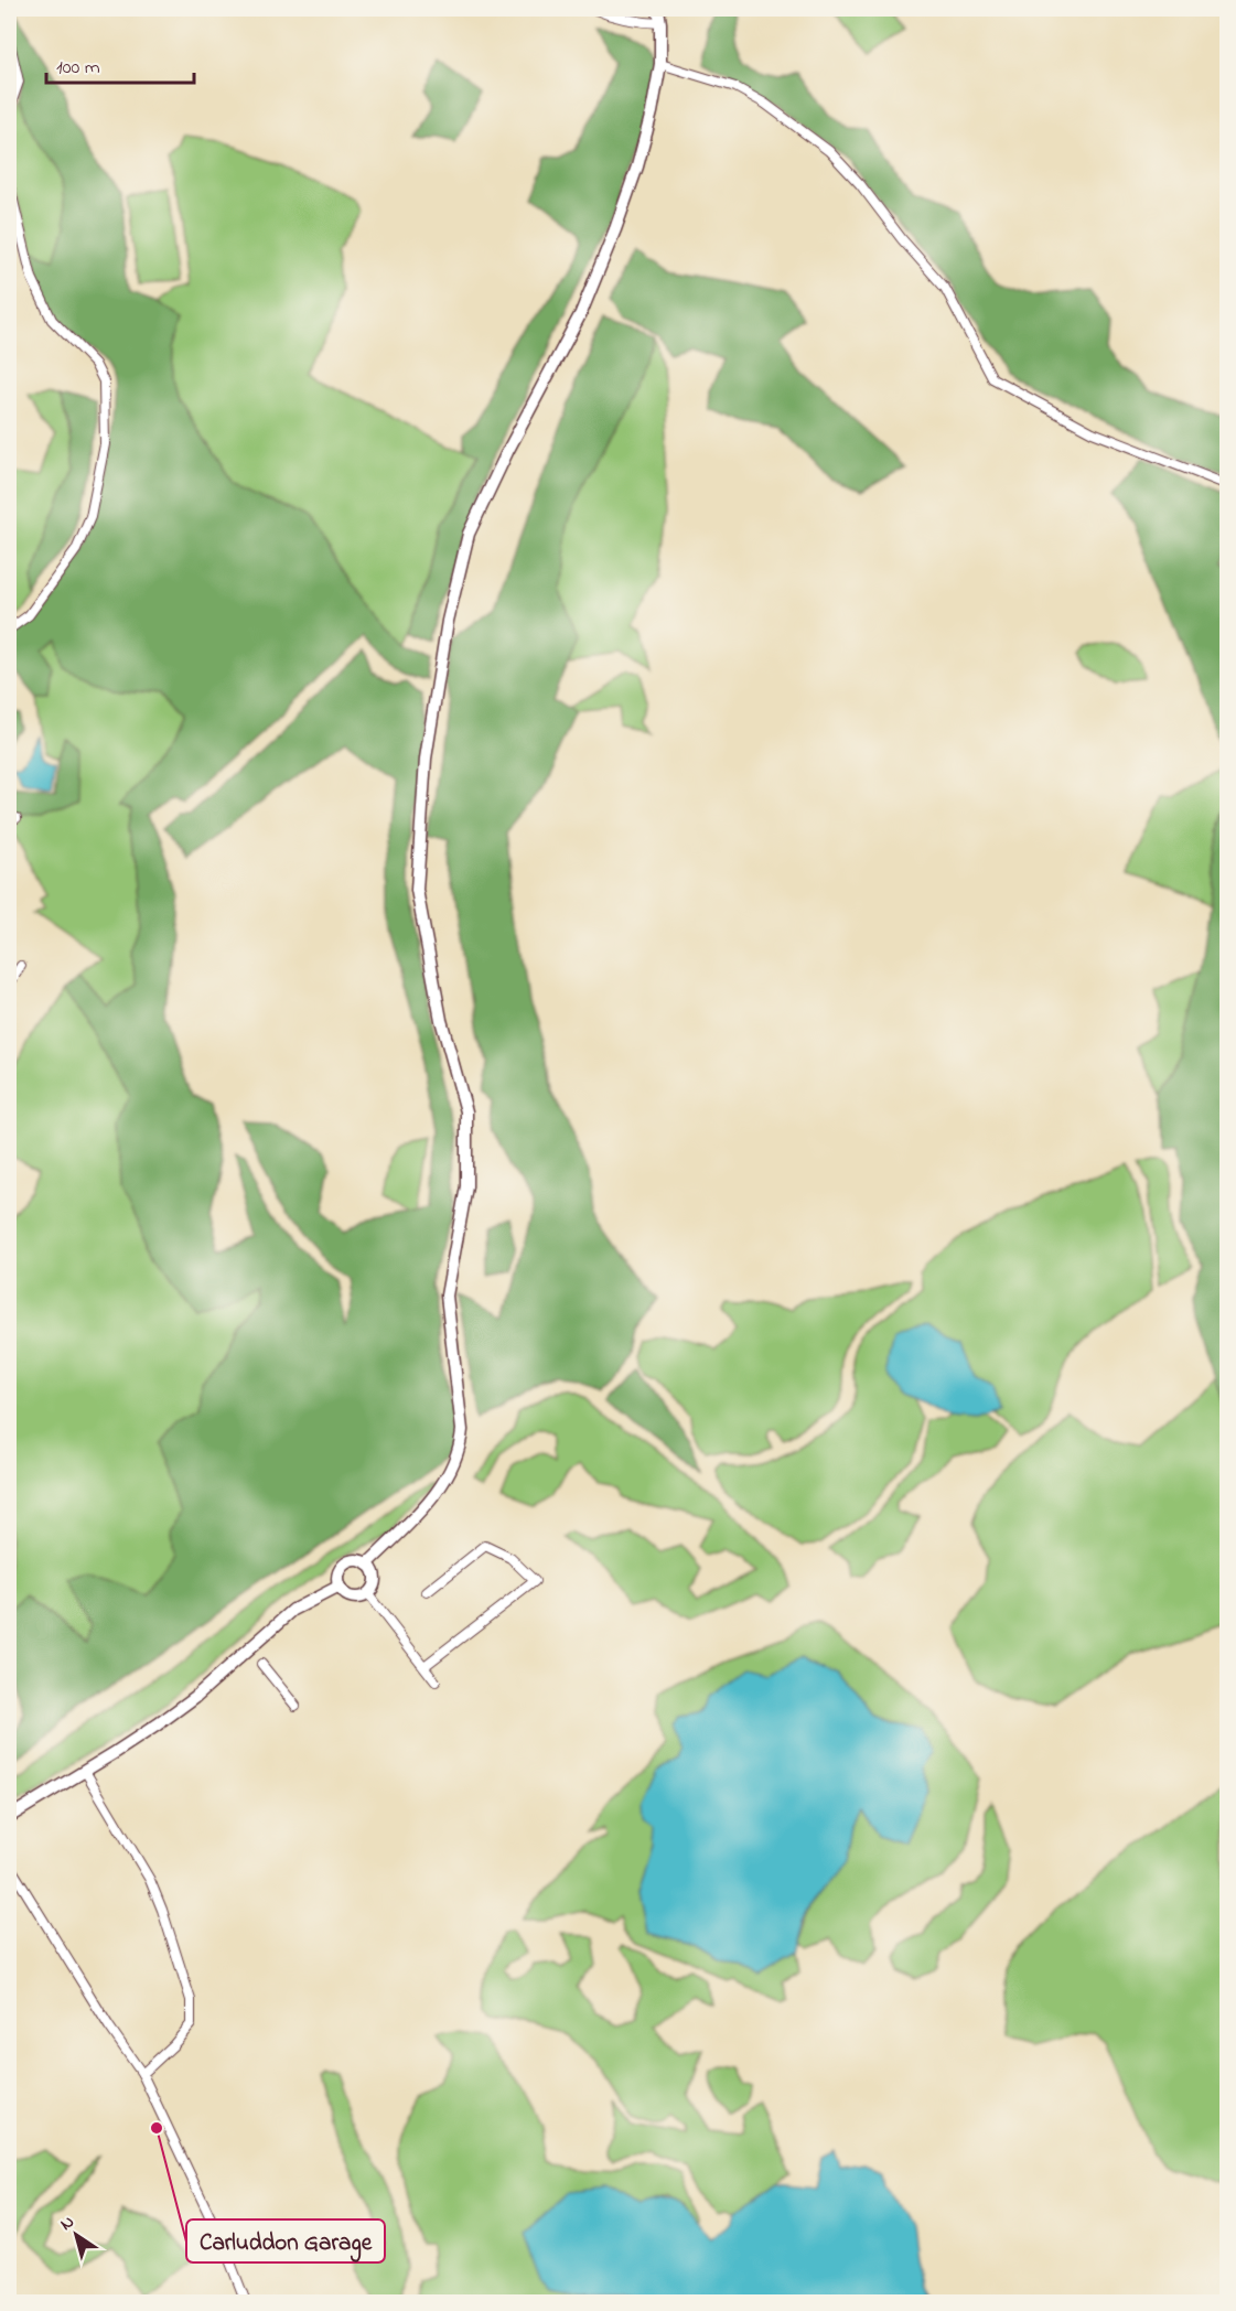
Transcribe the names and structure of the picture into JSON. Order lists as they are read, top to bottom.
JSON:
{
  "places": ["Carluddon Garage"],
  "scale_bar": "100 m",
  "north": "top left"
}
